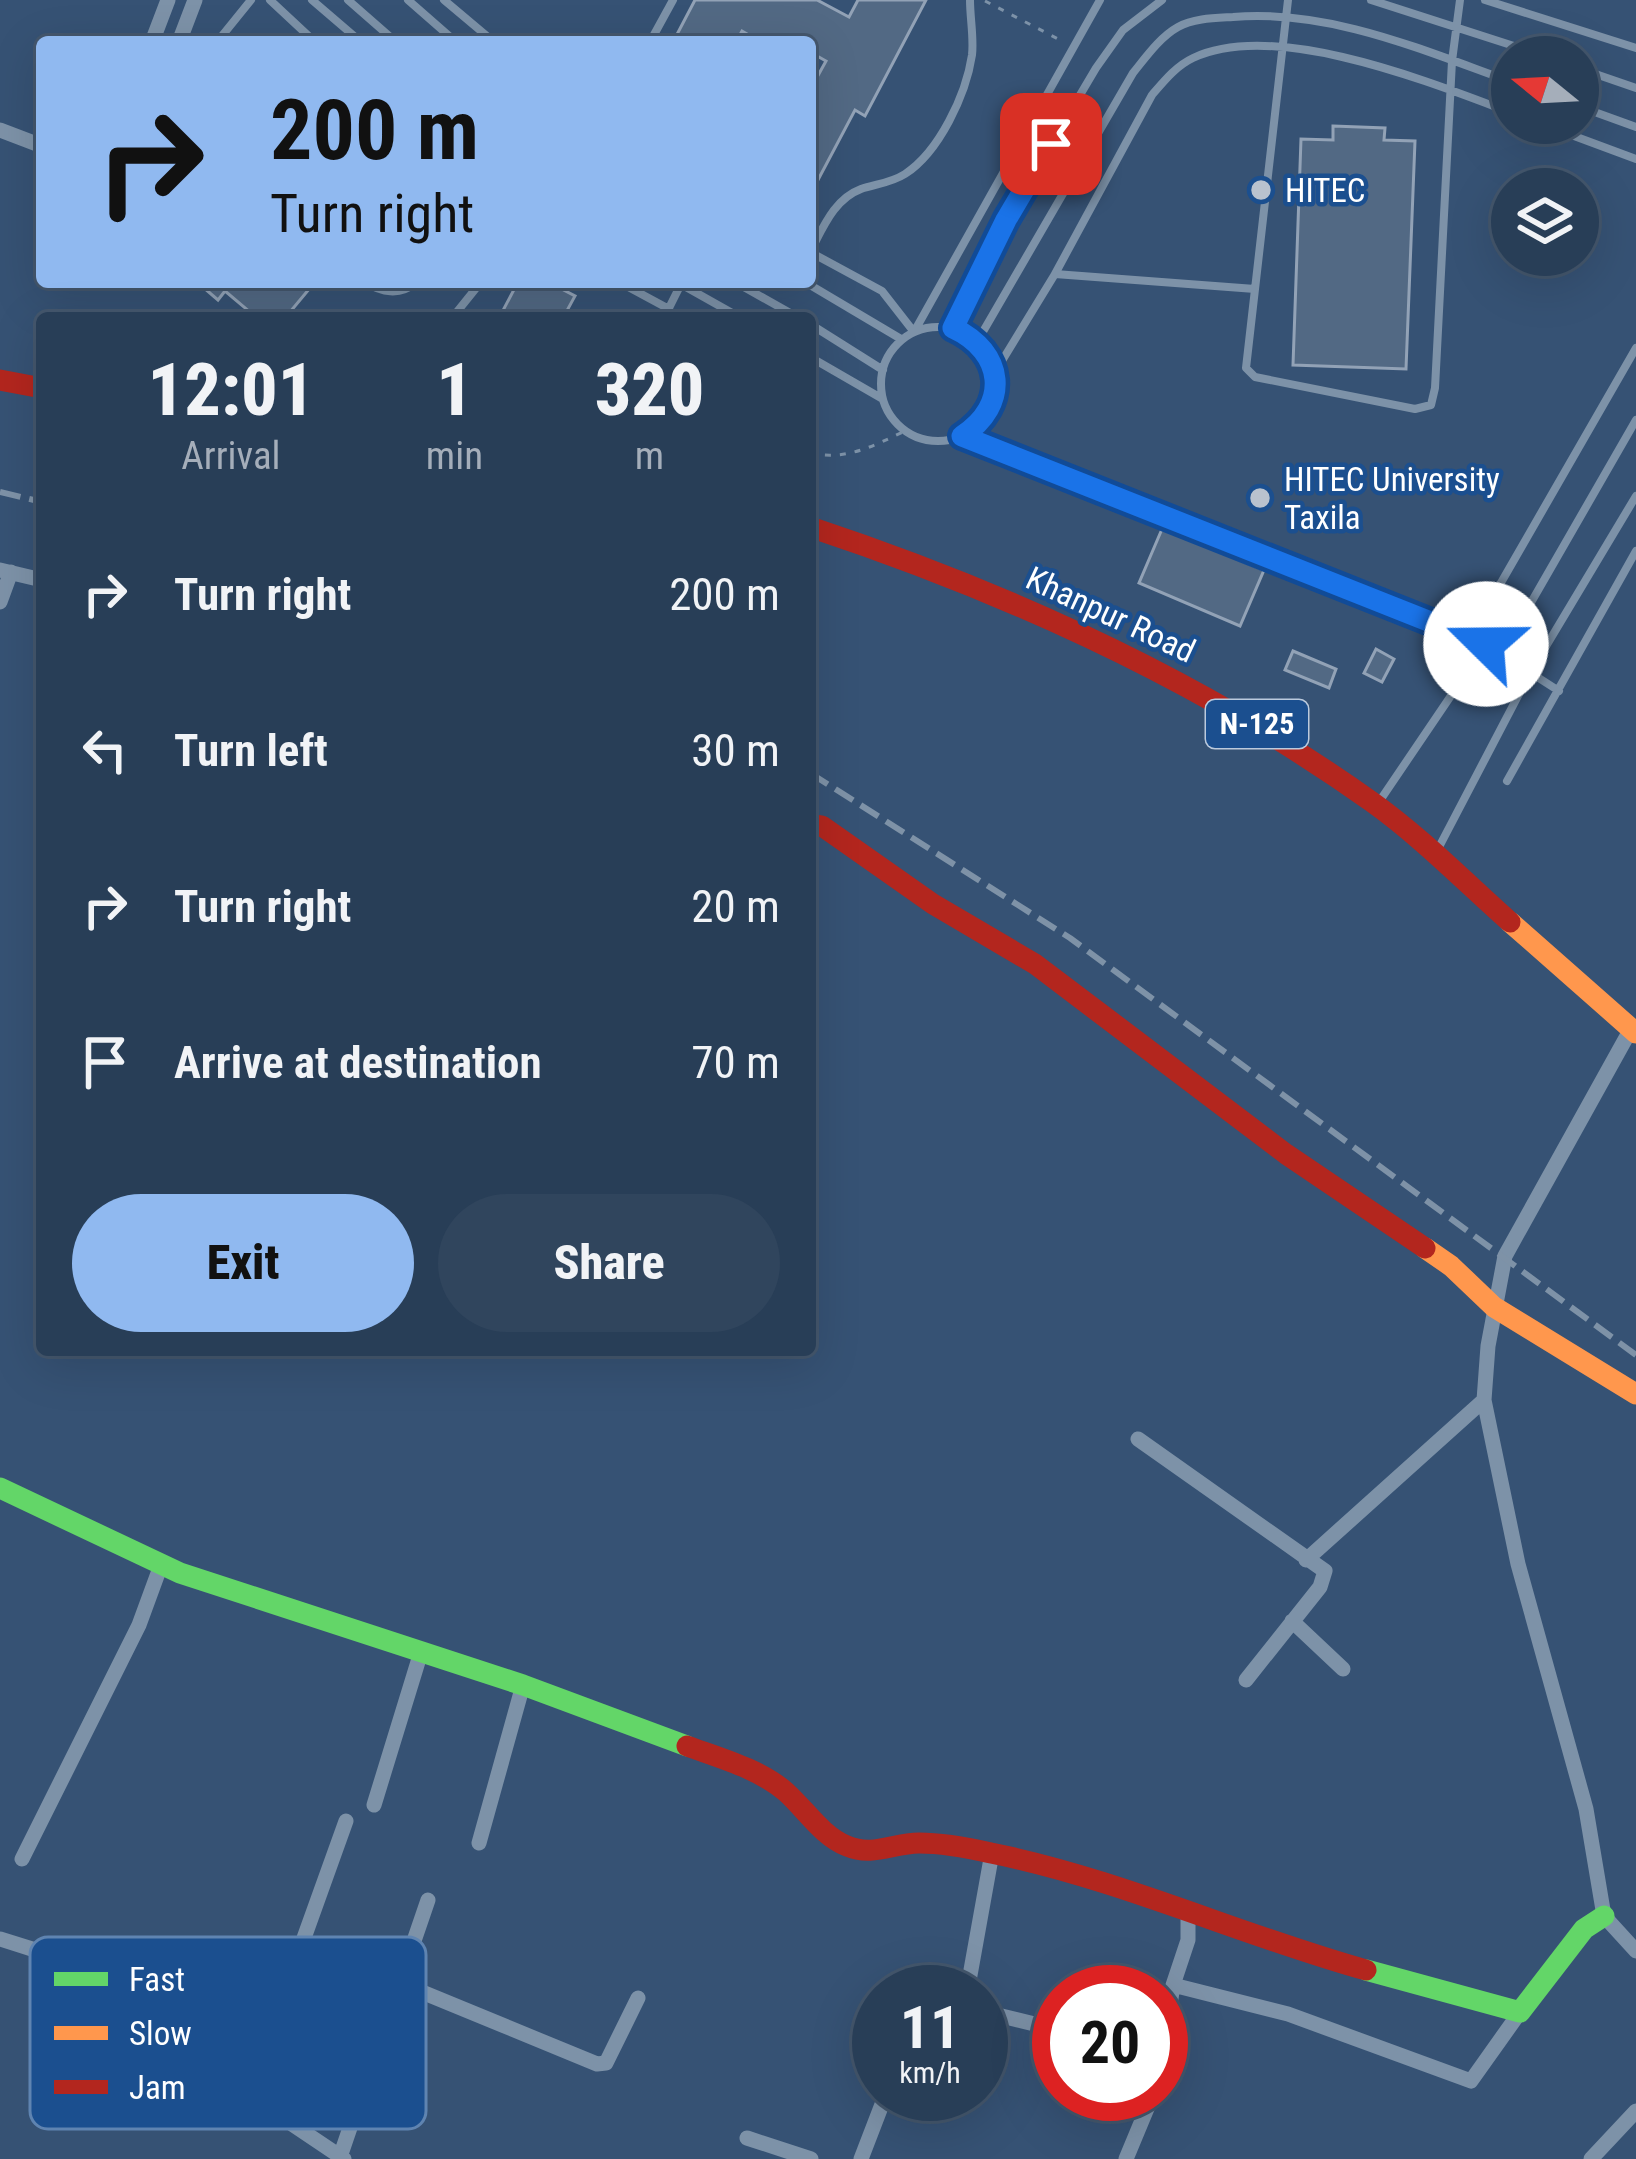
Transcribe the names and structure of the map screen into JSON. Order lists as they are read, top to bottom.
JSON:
{
  "streets": {
    "main road": ["Khanpur Road", "N-125"]
  },
  "places": ["HITEC", "HITEC University Taxila"],
  "legend": ["Fast", "Slow", "Jam"],
  "north": "left",
  "page": {
    "turn": ["200 m", "Turn right"],
    "eta": [
      "12:01",
      "Arrival",
      "1",
      "min",
      "320",
      "m"
    ],
    "list": [
      {
        "name": "Turn right",
        "value": "200 m"
      },
      {
        "name": "Turn left",
        "value": "30 m"
      },
      {
        "name": "Turn right",
        "value": "20 m"
      },
      {
        "name": "Arrive at destination",
        "value": "70 m"
      }
    ],
    "buttons": ["Exit", "Share"],
    "speed": "11 km/h",
    "limit": "20"
  }
}
